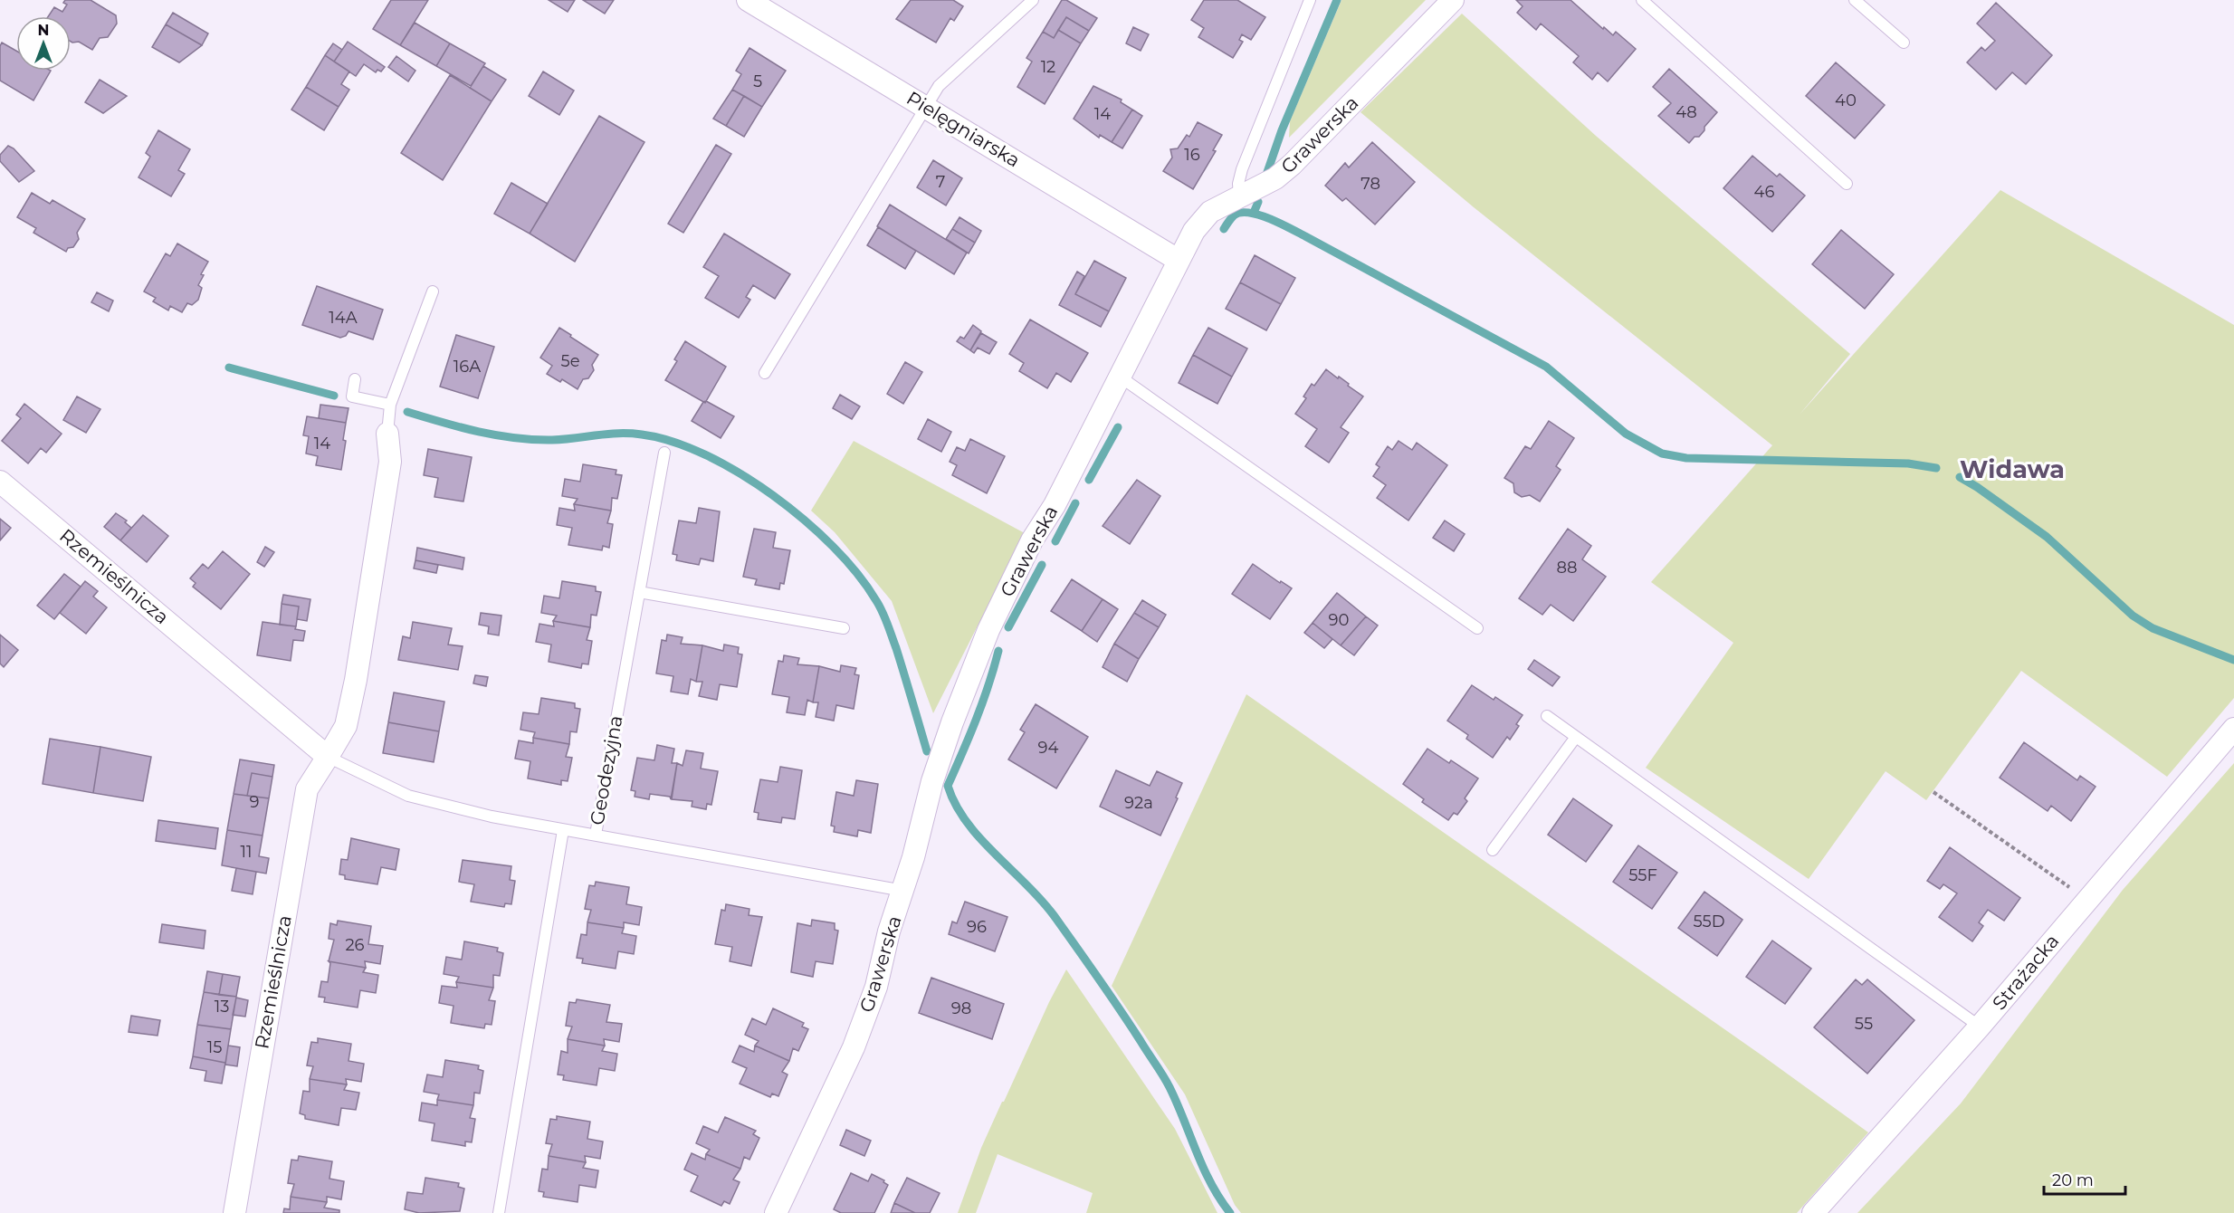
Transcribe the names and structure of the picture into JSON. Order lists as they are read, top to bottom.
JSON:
{
  "streets": {
    "street": [
      "Pielęgniarska",
      "Grawerska",
      "Rzemieślnicza",
      "Strażacka"
    ],
    "lane": ["Geodezyjna"]
  },
  "crossings": [
    ["Pielęgniarska", "Grawerska"]
  ],
  "districts": ["Widawa"],
  "house_numbers": [
    "12",
    "5",
    "40",
    "48",
    "14",
    "16",
    "7",
    "78",
    "46",
    "14A",
    "5e",
    "16A",
    "14",
    "88",
    "90",
    "94",
    "9",
    "92a",
    "11",
    "55F",
    "55D",
    "96",
    "26",
    "13",
    "98",
    "55",
    "15"
  ],
  "scale_bar": "20 m",
  "north": "top"
}
